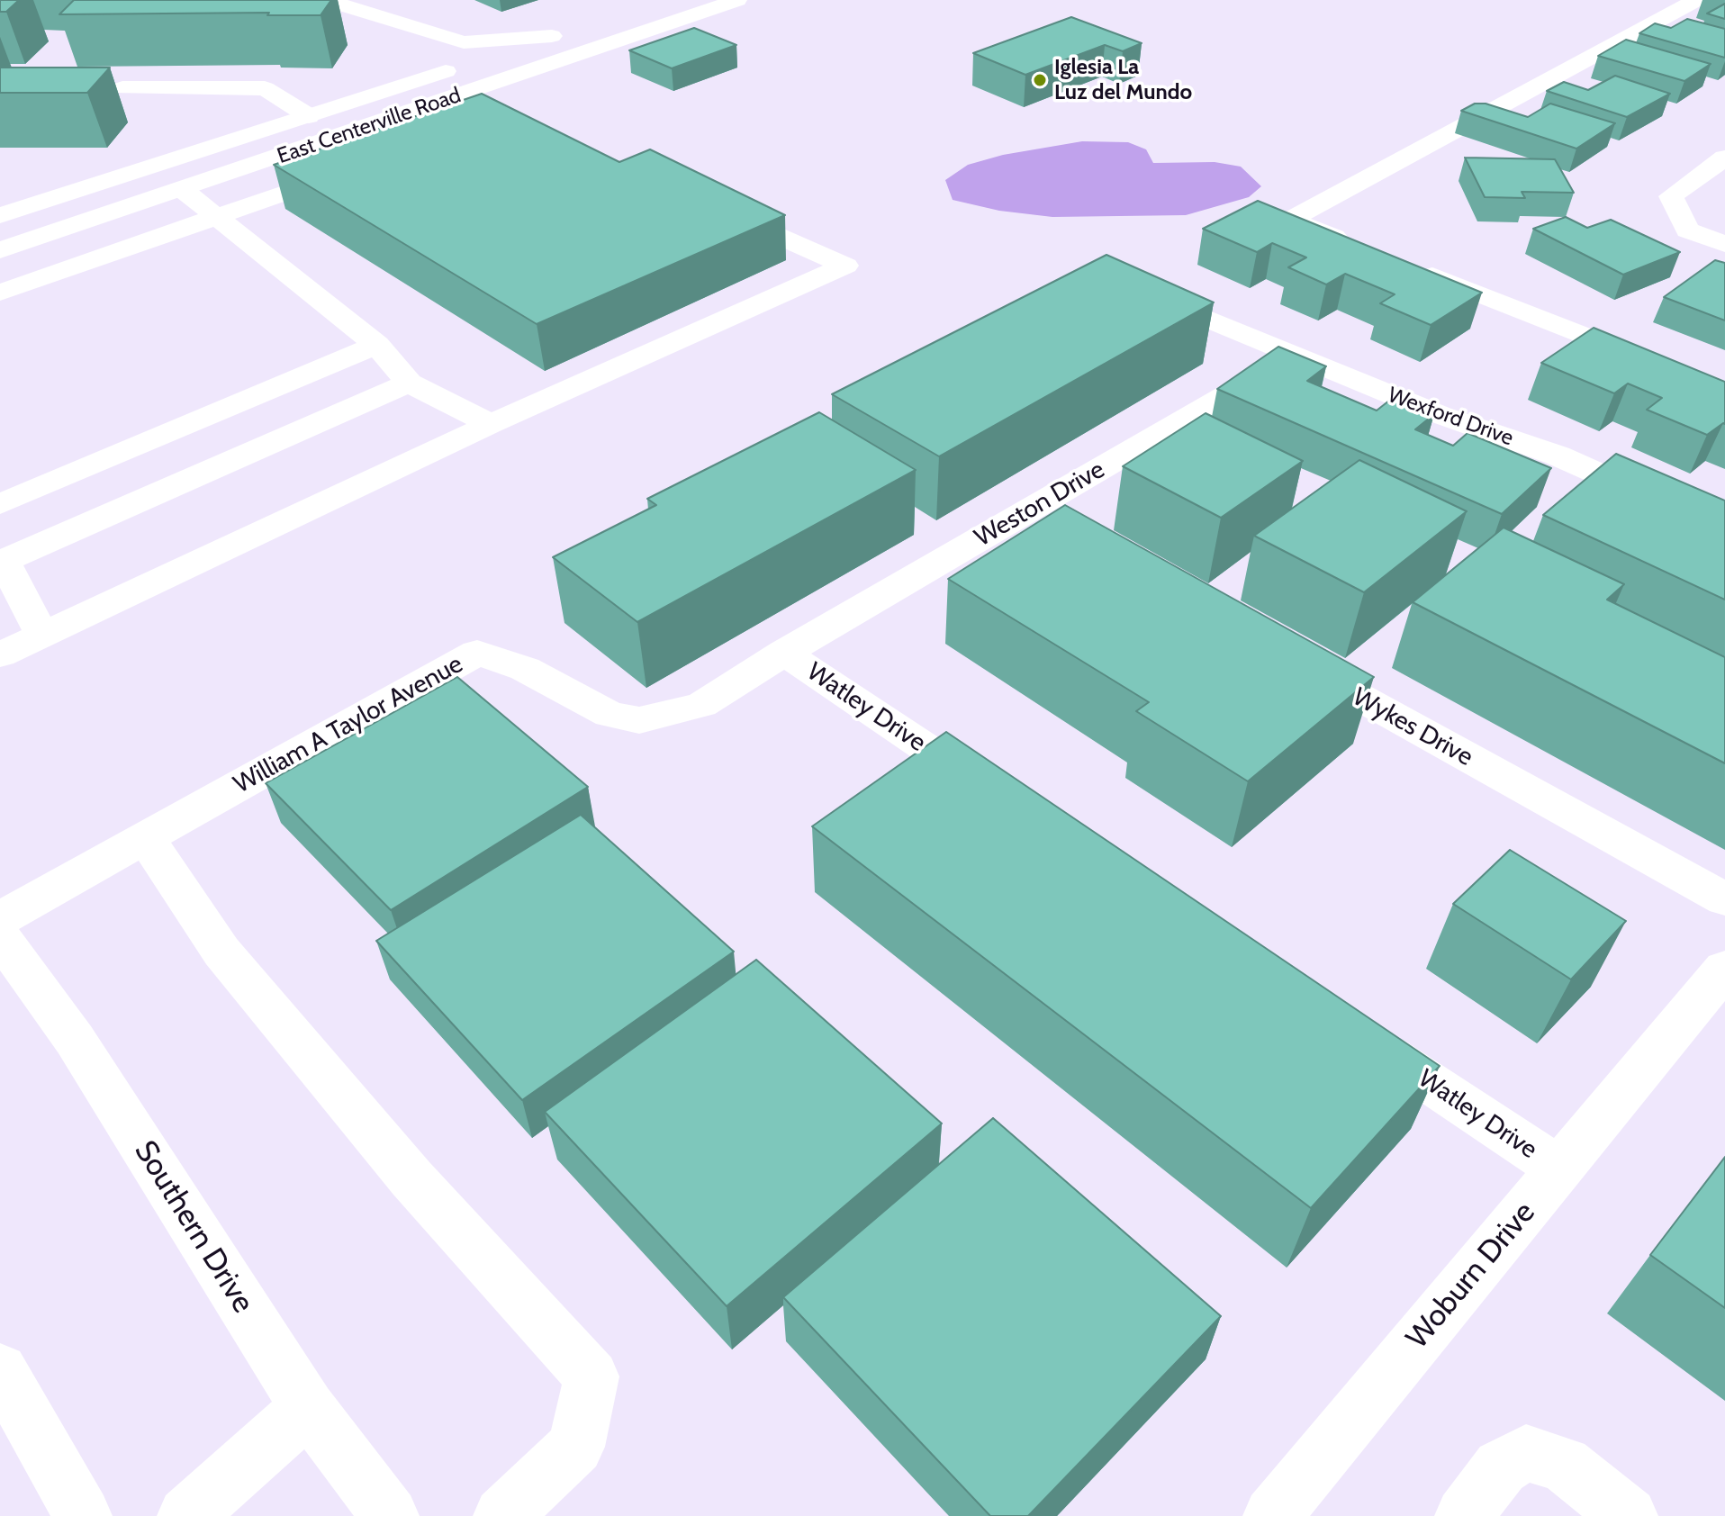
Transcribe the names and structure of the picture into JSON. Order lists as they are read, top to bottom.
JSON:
{
  "streets": {
    "street": [
      "East Centerville Road",
      "Wexford Drive",
      "Weston Drive",
      "Watley Drive",
      "William A Taylor Avenue",
      "Wykes Drive",
      "Southern Drive",
      "Woburn Drive"
    ]
  },
  "crossings": [
    ["Wexford Drive", "Weston Drive"],
    ["Weston Drive", "Watley Drive"],
    ["Weston Drive", "William A Taylor Avenue"],
    ["Watley Drive", "William A Taylor Avenue"],
    ["Watley Drive", "Woburn Drive"]
  ],
  "places": ["Iglesia La Luz del Mundo"]
}
